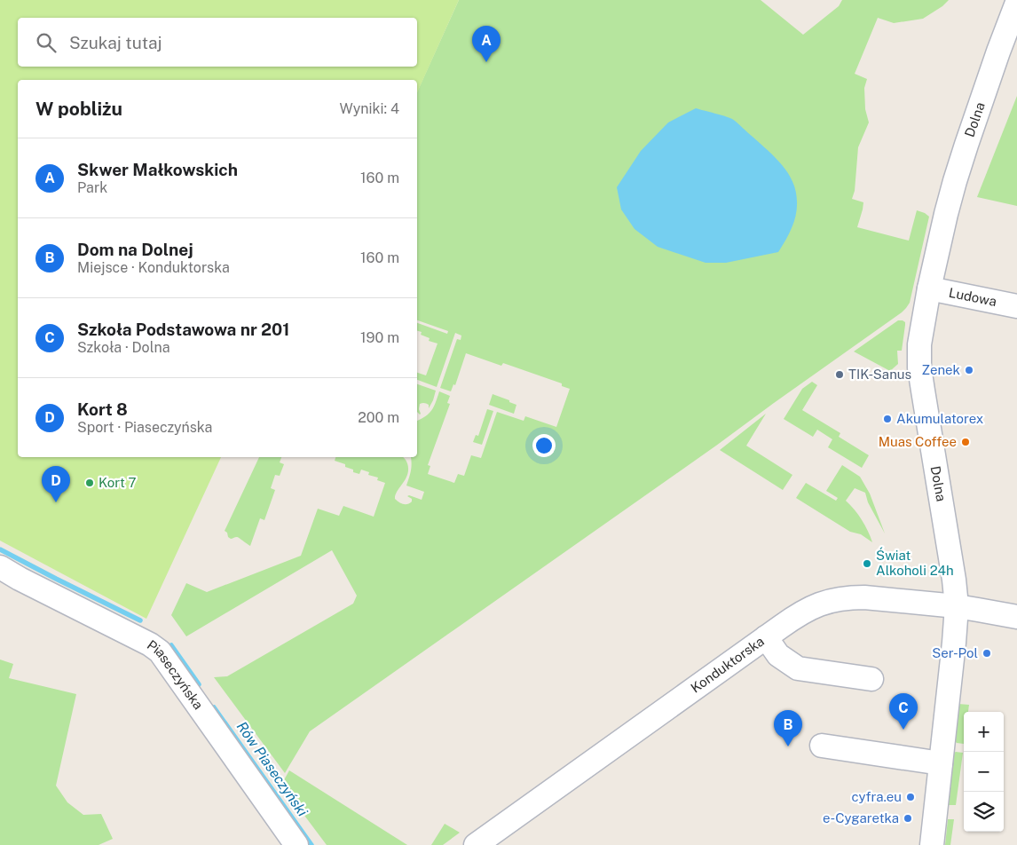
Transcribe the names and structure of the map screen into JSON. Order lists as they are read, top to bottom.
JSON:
{
  "streets": {
    "street": [
      "Dolna",
      "Ludowa",
      "Konduktorska",
      "Piaseczyńska"
    ]
  },
  "crossings": [
    ["Dolna", "Ludowa"],
    ["Dolna", "Konduktorska"]
  ],
  "water": ["Rów Piaseczyński"],
  "places": [
    "Zenek",
    "TIK-Sanus",
    "Akumulatorex",
    "Muas Coffee",
    "Kort 7",
    "Świat Alkoholi 24h",
    "Ser-Pol",
    "cyfra.eu",
    "e-Cygaretka"
  ],
  "page": {
    "search": "Szukaj tutaj",
    "pins": [
      "A",
      "D",
      "C",
      "B"
    ],
    "heading": ["W pobliżu", "Wyniki: 4"],
    "list": [
      {
        "mark": "A",
        "name": "Skwer Małkowskich",
        "note": "Park",
        "value": "160 m"
      },
      {
        "mark": "B",
        "name": "Dom na Dolnej",
        "note": "Miejsce · Konduktorska",
        "value": "160 m"
      },
      {
        "mark": "C",
        "name": "Szkoła Podstawowa nr 201",
        "note": "Szkoła · Dolna",
        "value": "190 m"
      },
      {
        "mark": "D",
        "name": "Kort 8",
        "note": "Sport · Piaseczyńska",
        "value": "200 m"
      }
    ],
    "map_buttons": ["+", "−"]
  }
}
